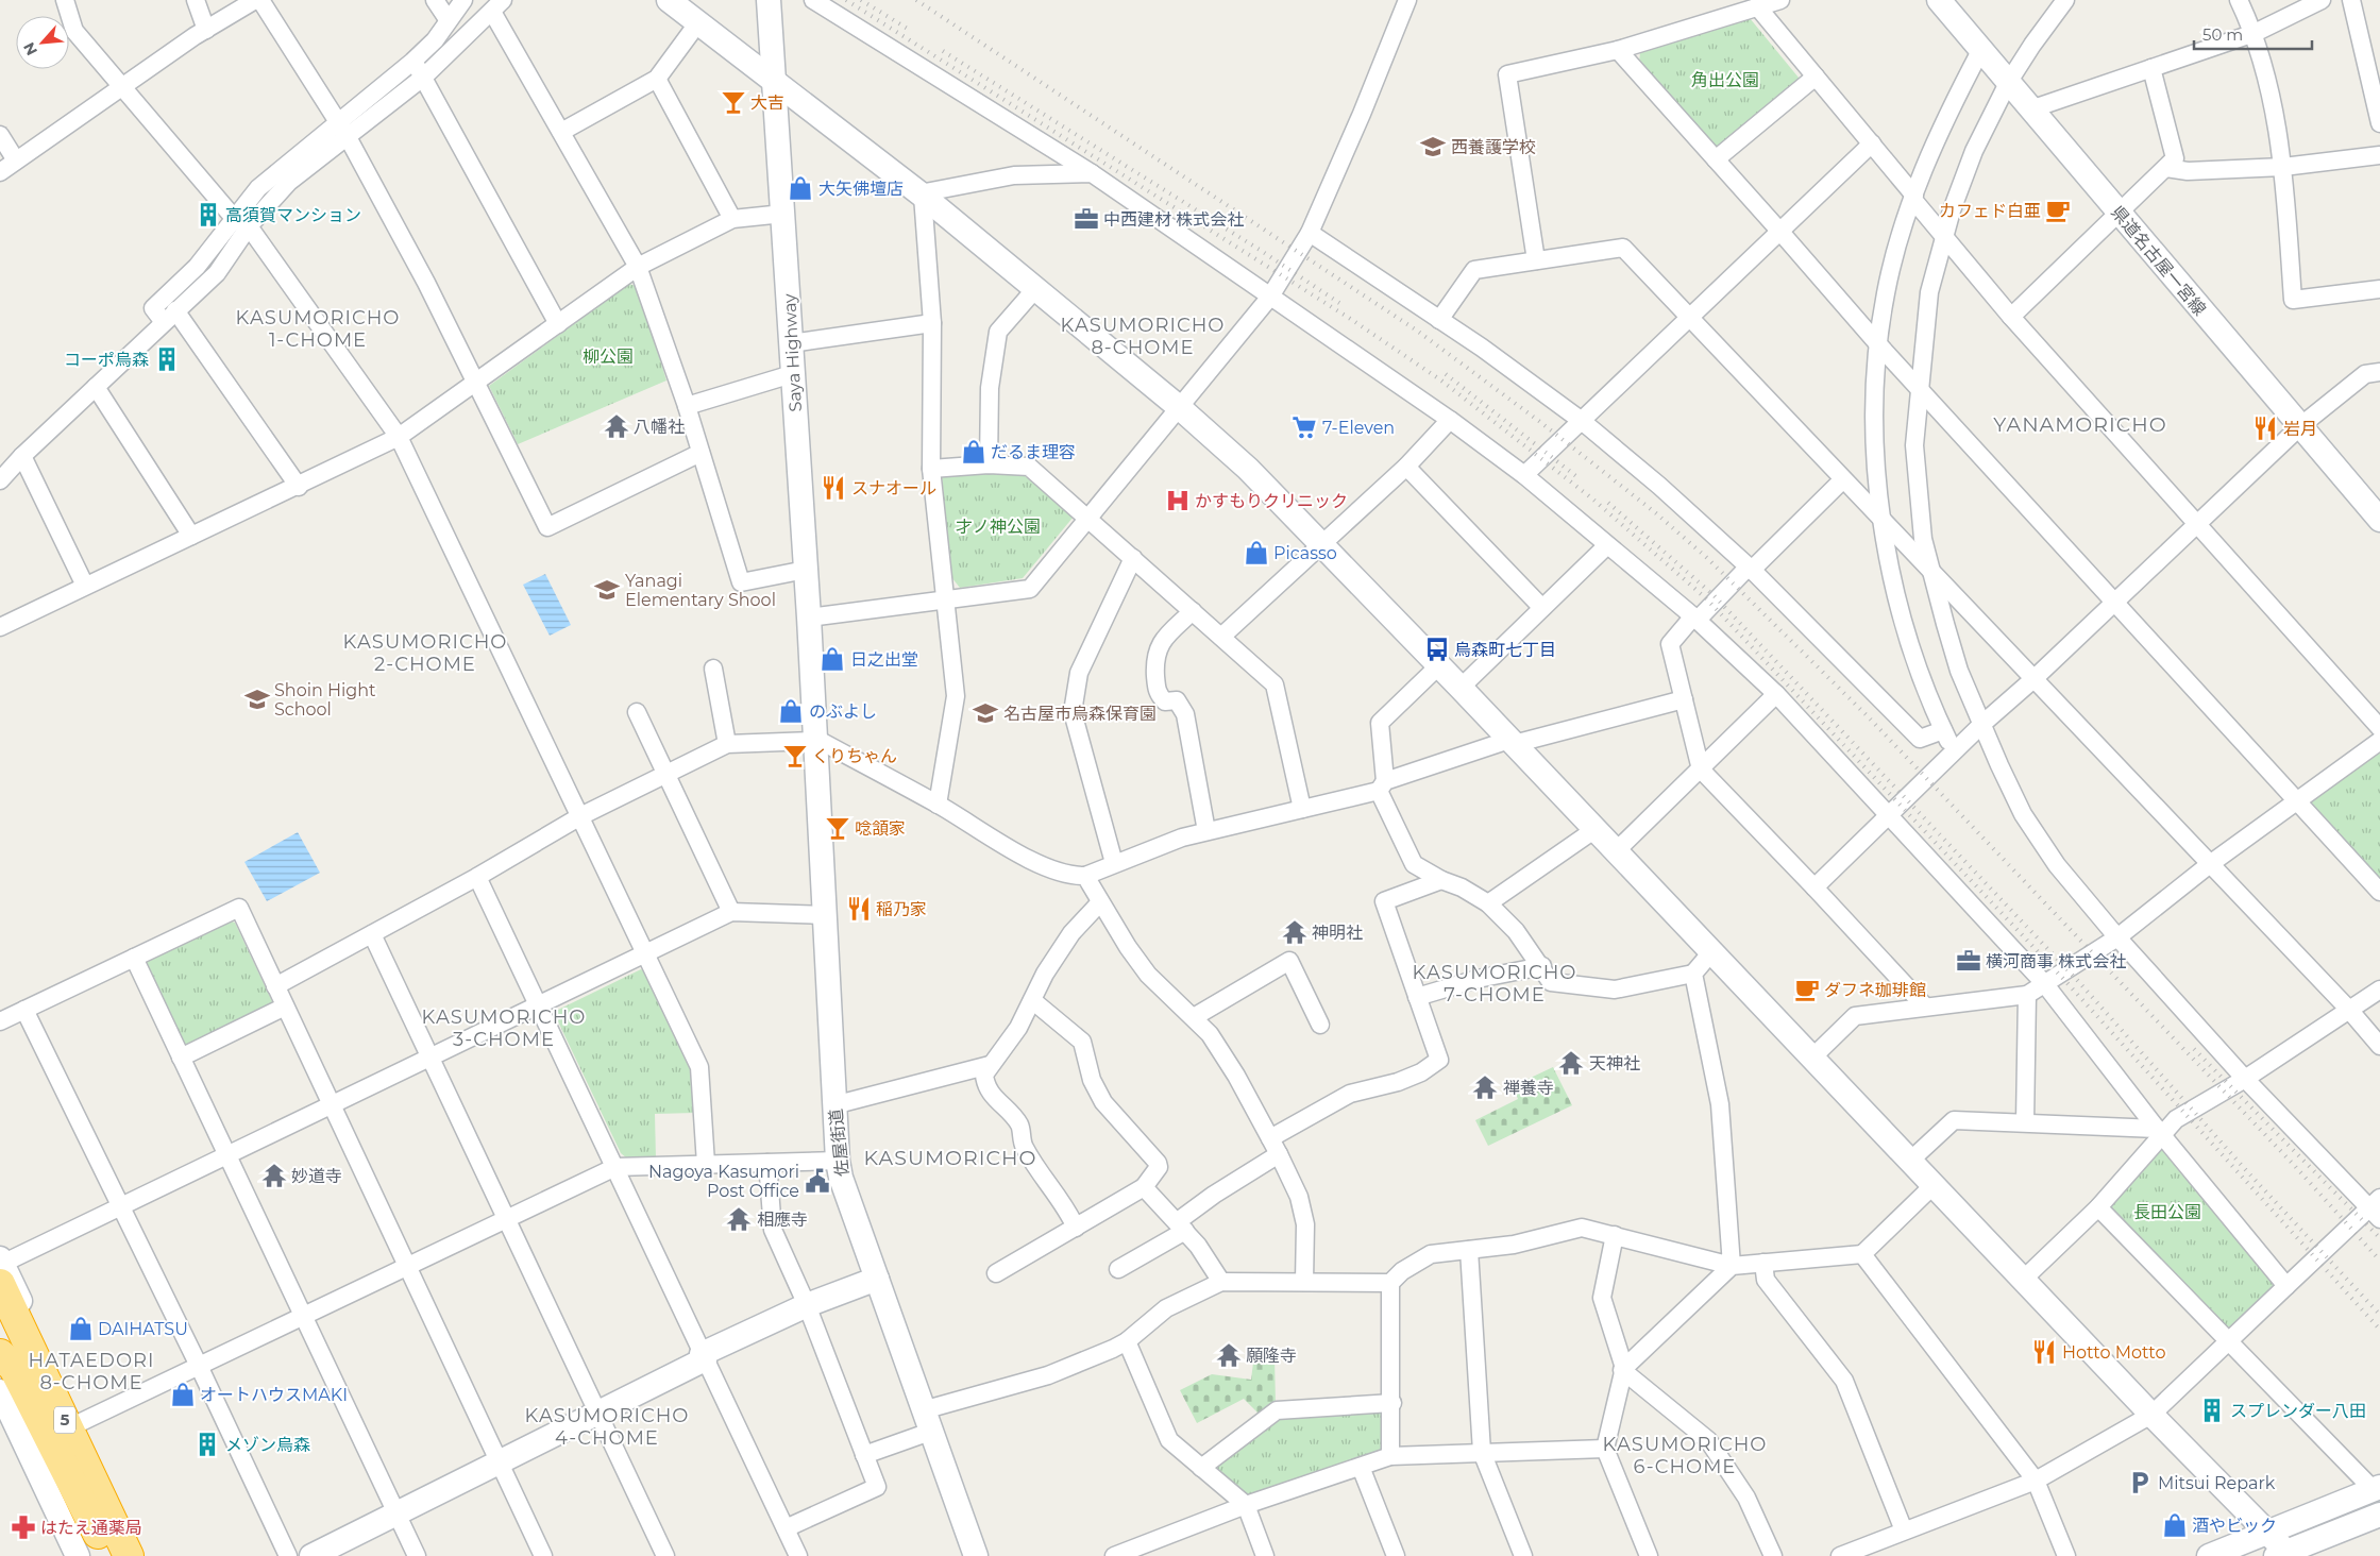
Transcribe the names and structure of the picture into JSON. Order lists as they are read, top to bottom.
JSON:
{
  "streets": {
    "highway": ["5"],
    "street": ["県道名古屋一宮線", "Saya Highway", "佐屋街道"]
  },
  "crossings": [
    ["Saya Highway", "佐屋街道"]
  ],
  "districts": [
    "KASUMORICHO 1-CHOME",
    "KASUMORICHO 8-CHOME",
    "YANAMORICHO",
    "KASUMORICHO 2-CHOME",
    "KASUMORICHO 7-CHOME",
    "KASUMORICHO 3-CHOME",
    "KASUMORICHO",
    "HATAEDORI 8-CHOME",
    "KASUMORICHO 4-CHOME",
    "KASUMORICHO 6-CHOME"
  ],
  "parks": [
    "角出公園",
    "柳公園",
    "才ノ神公園",
    "長田公園"
  ],
  "places": {
    "bar": ["大吉", "くりちゃん", "唸頷家"],
    "school or university": [
      "西養護学校",
      "Yanagi Elementary Shool",
      "Shoin Hight School",
      "名古屋市烏森保育園"
    ],
    "shop": [
      "大矢佛壇店",
      "だるま理容",
      "Picasso",
      "日之出堂",
      "のぶよし",
      "DAIHATSU",
      "オートハウスMAKI",
      "酒やビック"
    ],
    "cafe": ["カフェド白亜", "ダフネ珈琲館"],
    "building": [
      "高須賀マンション",
      "コーポ烏森",
      "スプレンダー八田",
      "メゾン烏森"
    ],
    "office": ["中西建材 株式会社", "横河商事 株式会社"],
    "temple": [
      "八幡社",
      "神明社",
      "天神社",
      "禅養寺",
      "妙道寺",
      "相應寺",
      "願隆寺"
    ],
    "supermarket": ["7-Eleven"],
    "restaurant": [
      "岩月",
      "スナオール",
      "稲乃家",
      "Hotto Motto"
    ],
    "hospital": ["かすもりクリニック"],
    "bus stop": ["烏森町七丁目"],
    "public building": ["Nagoya Kasumori Post Office"],
    "parking": ["Mitsui Repark"],
    "pharmacy": ["はたえ通薬局"]
  },
  "scale_bar": "50 m",
  "north": "bottom left"
}
